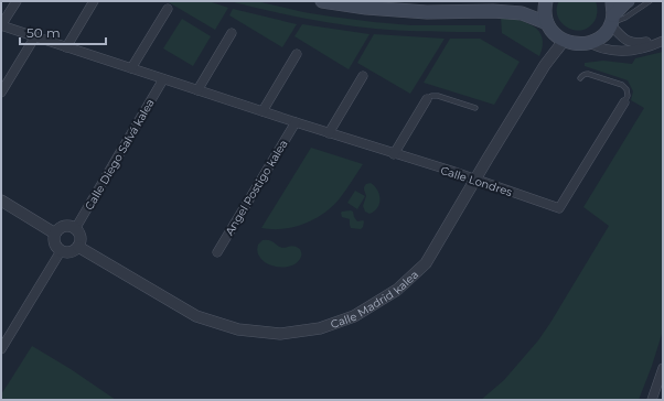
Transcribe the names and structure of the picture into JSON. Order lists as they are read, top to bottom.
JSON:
{
  "streets": {
    "street": [
      "Calle Diego Salvá kalea",
      "Calle Londres",
      "Angel Postigo kalea",
      "Calle Madrid kalea"
    ]
  },
  "crossings": [
    ["Calle Diego Salvá kalea", "Calle Londres"],
    ["Calle Diego Salvá kalea", "Calle Madrid kalea"],
    ["Calle Londres", "Angel Postigo kalea"],
    ["Calle Londres", "Calle Madrid kalea"]
  ],
  "scale_bar": "50 m"
}
